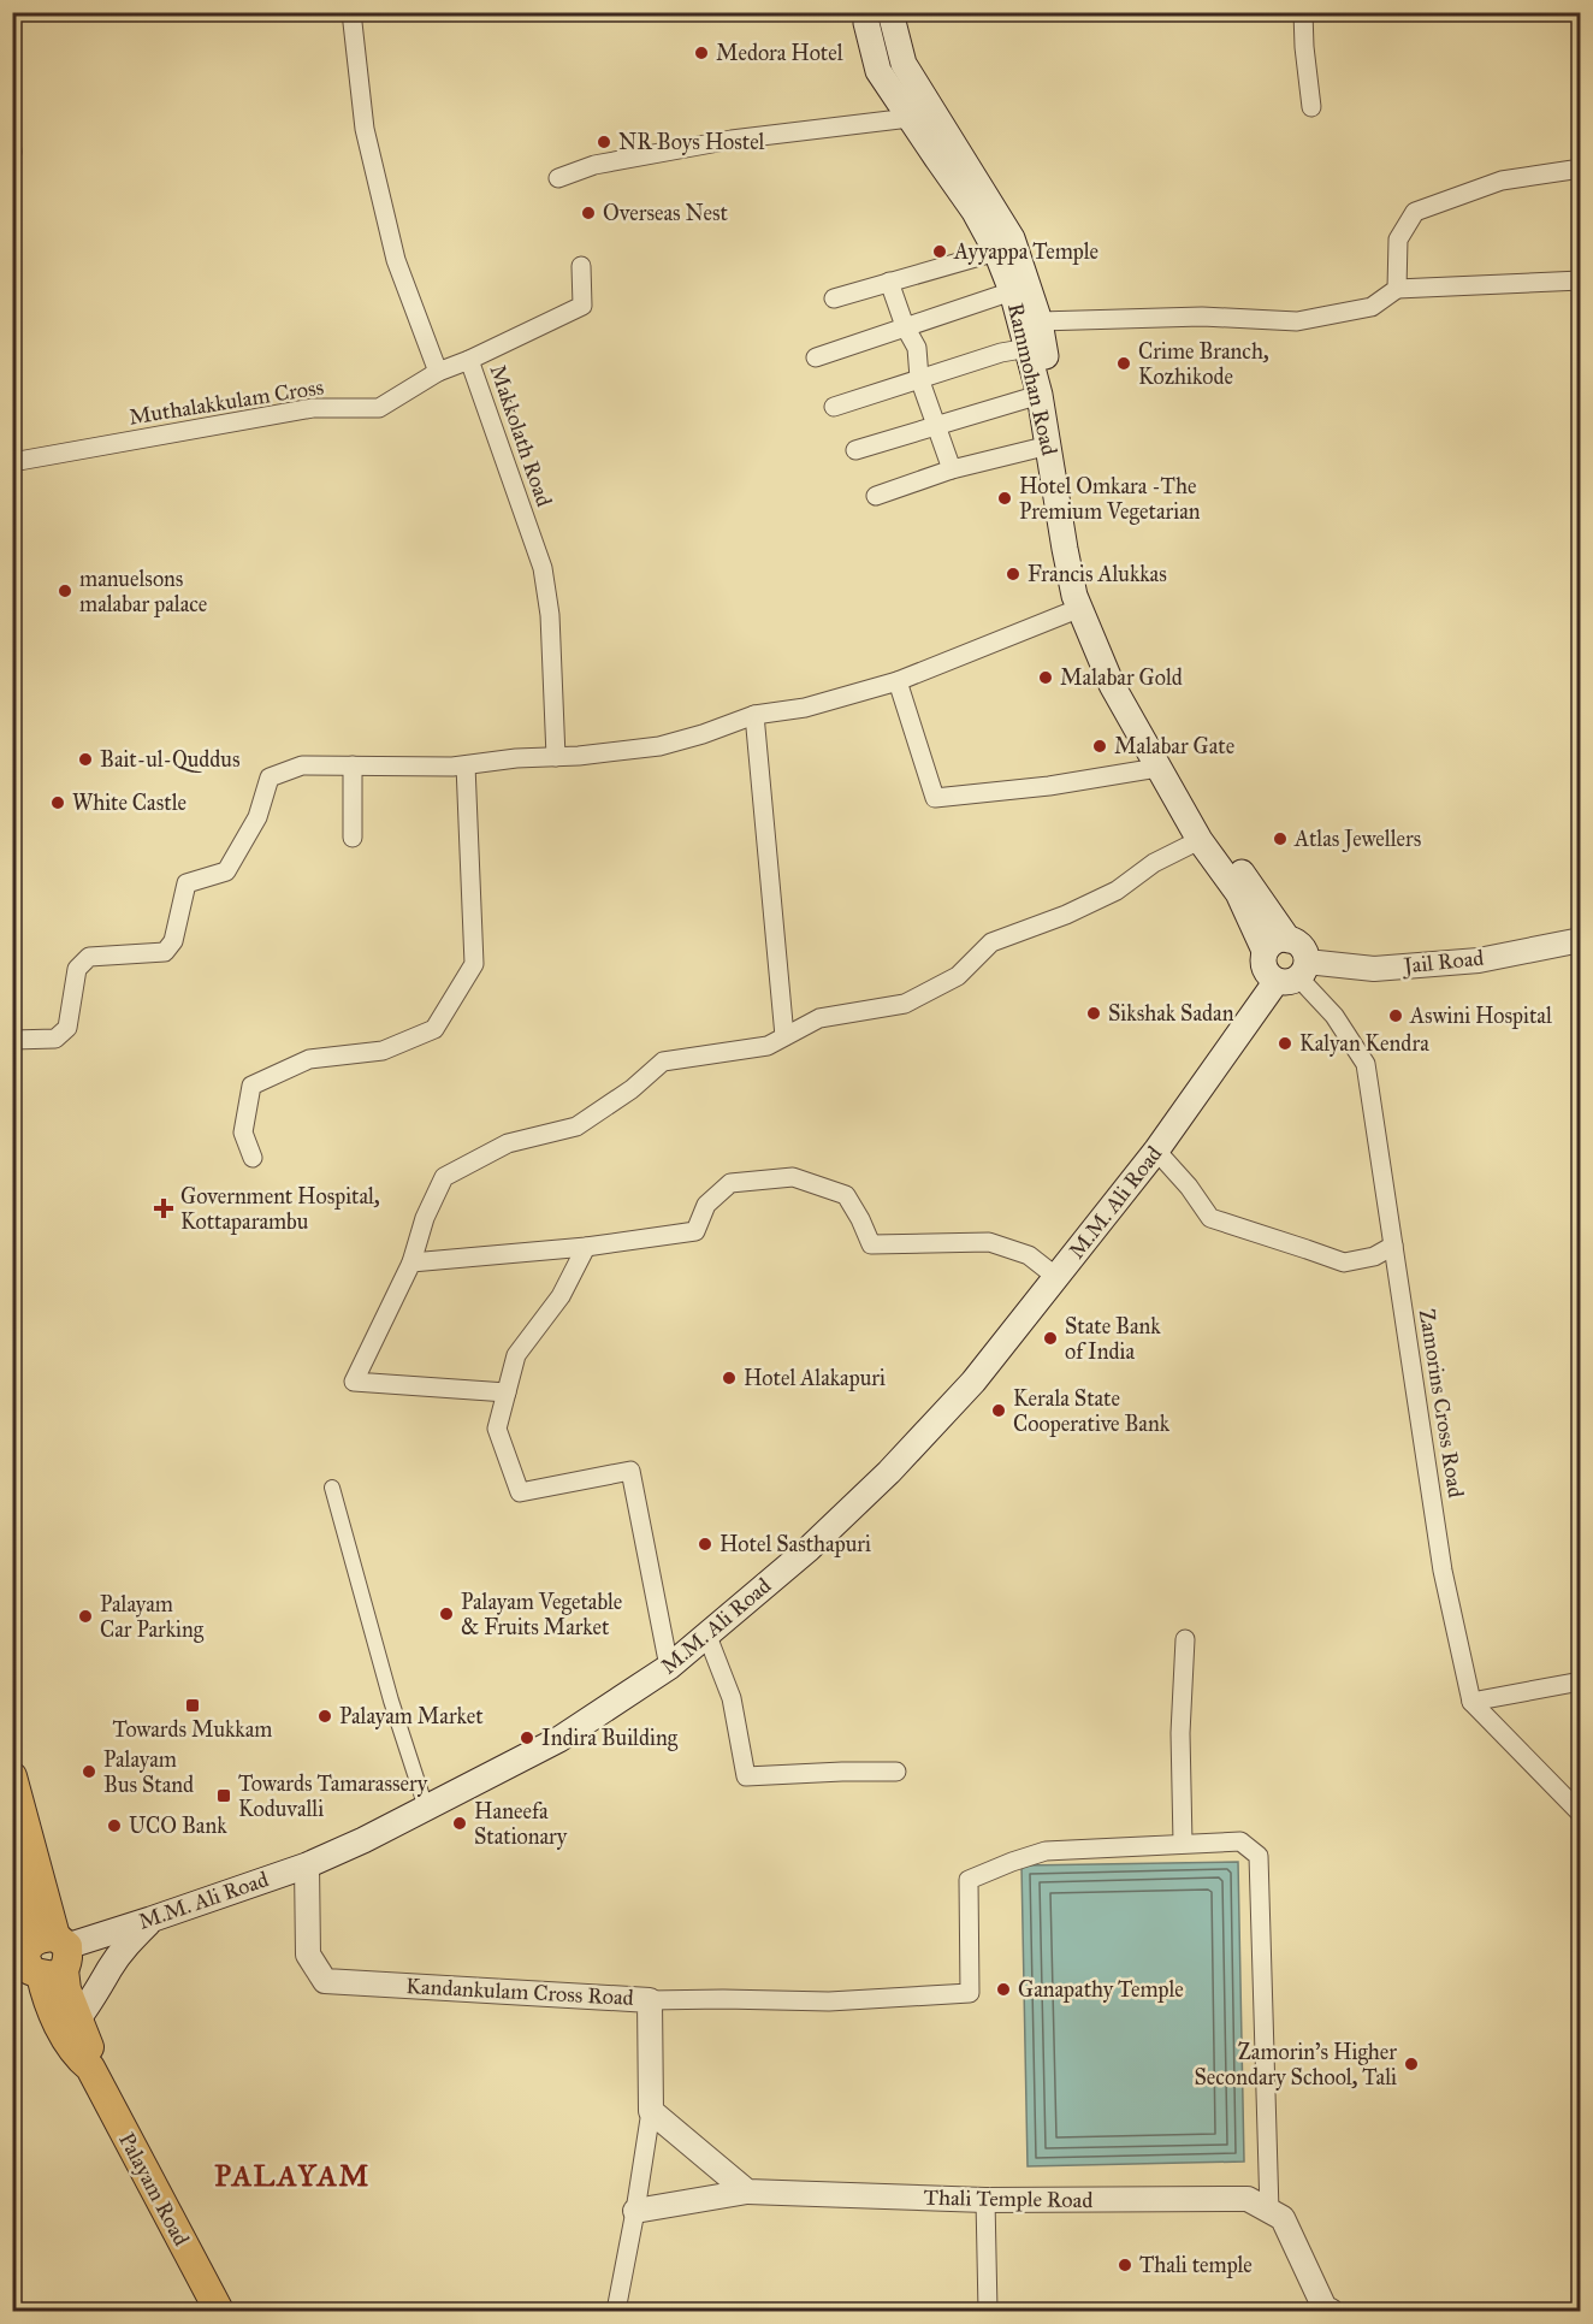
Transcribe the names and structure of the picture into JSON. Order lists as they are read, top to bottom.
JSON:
{
  "streets": {
    "main road": ["Rammohan Road", "M.M. Ali Road", "Palayam Road"],
    "street": [
      "Muthalakkulam Cross",
      "Makkolath Road",
      "Jail Road",
      "Zamorins Cross Road",
      "Kandankulam Cross Road",
      "Thali Temple Road"
    ]
  },
  "crossings": [
    ["Rammohan Road", "Jail Road"],
    ["Rammohan Road", "M.M. Ali Road"],
    ["Rammohan Road", "Zamorins Cross Road"],
    ["Muthalakkulam Cross", "Makkolath Road"],
    ["Jail Road", "M.M. Ali Road"],
    ["Jail Road", "Zamorins Cross Road"],
    ["M.M. Ali Road", "Zamorins Cross Road"],
    ["M.M. Ali Road", "Kandankulam Cross Road"],
    ["Kandankulam Cross Road", "Thali Temple Road"]
  ],
  "districts": ["PALAYAM"],
  "places": {
    "other": [
      "Medora Hotel",
      "NR Boys Hostel",
      "Overseas Nest",
      "Ayyappa Temple",
      "Crime Branch, Kozhikode",
      "Hotel Omkara -The Premium Vegetarian",
      "Francis Alukkas",
      "manuelsons malabar palace",
      "Malabar Gold",
      "Malabar Gate",
      "Bait-ul-Quddus",
      "White Castle",
      "Atlas Jewellers",
      "Sikshak Sadan",
      "Aswini Hospital",
      "Kalyan Kendra",
      "State Bank of India",
      "Hotel Alakapuri",
      "Kerala State Cooperative Bank",
      "Hotel Sasthapuri",
      "Palayam Vegetable & Fruits Market",
      "Palayam Car Parking",
      "Palayam Market",
      "Indira Building",
      "Palayam Bus Stand",
      "Haneefa Stationary",
      "UCO Bank",
      "Ganapathy Temple",
      "Zamorin's Higher Secondary School, Tali",
      "Thali temple"
    ],
    "health": ["Government Hospital, Kottaparambu"],
    "transit": ["Towards Mukkam", "Towards Tamarassery Koduvalli"]
  }
}
